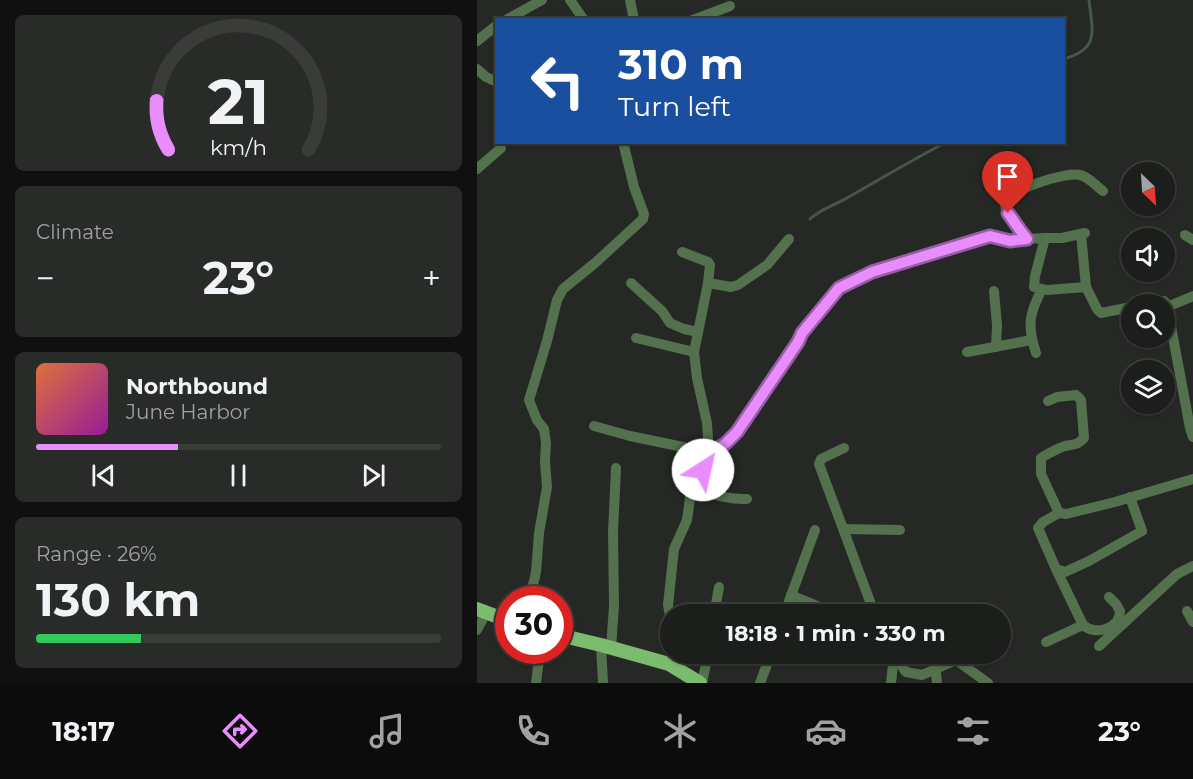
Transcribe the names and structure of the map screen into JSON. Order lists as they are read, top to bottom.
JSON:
{
  "north": "bottom right",
  "page": {
    "turn": ["310 m", "Turn left"],
    "tile": [
      "Climate",
      ["Range · 26%", "130 km"]
    ],
    "heat": ["−", "23°", "+"],
    "song": ["Northbound", "June Harbor"],
    "limit": "30",
    "trip": "18:18 · 1 min · 330 m",
    "tabs": ["18:17", "23°"],
    "gauge": ["21", "km/h"]
  }
}
